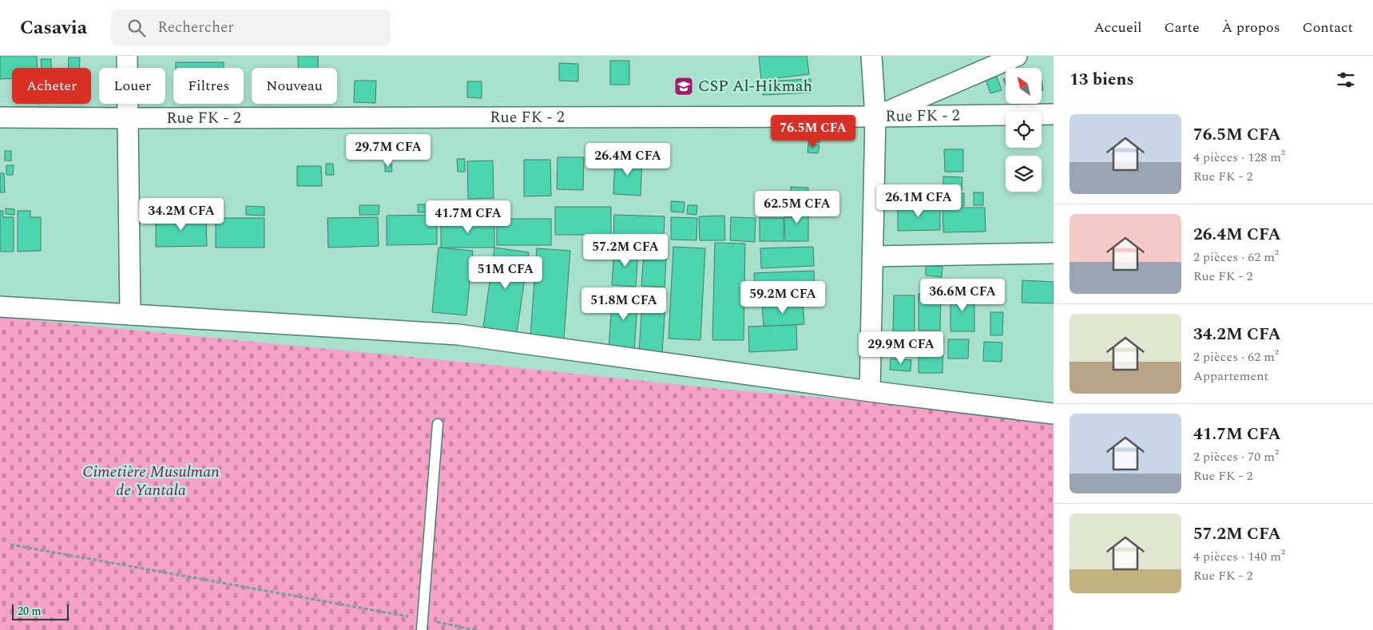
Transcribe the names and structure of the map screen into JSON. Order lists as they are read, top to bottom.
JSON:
{
  "streets": {
    "street": ["Rue FK - 2"]
  },
  "parks": ["Cimetière Musulman de Yantala"],
  "places": {
    "school or university": ["CSP Al-Hikmah"]
  },
  "scale_bar": "20 m",
  "north": "top left",
  "page": {
    "header": "Casavia",
    "search": "Rechercher",
    "nav": [
      "Accueil",
      "Carte",
      "À propos",
      "Contact"
    ],
    "heading": "13 biens",
    "chip": [
      "Acheter",
      "Louer",
      "Filtres",
      "Nouveau"
    ],
    "list": [
      {
        "name": "76.5M CFA",
        "note": "4 pièces · 128 m² · Rue FK - 2"
      },
      {
        "name": "26.4M CFA",
        "note": "2 pièces · 62 m² · Rue FK - 2"
      },
      {
        "name": "34.2M CFA",
        "note": "2 pièces · 62 m² · Appartement"
      },
      {
        "name": "41.7M CFA",
        "note": "2 pièces · 70 m² · Rue FK - 2"
      },
      {
        "name": "57.2M CFA",
        "note": "4 pièces · 140 m² · Rue FK - 2"
      }
    ],
    "price": [
      "76.5M CFA",
      "29.7M CFA",
      "26.4M CFA",
      "26.1M CFA",
      "62.5M CFA",
      "34.2M CFA",
      "41.7M CFA",
      "57.2M CFA",
      "51M CFA",
      "36.6M CFA",
      "59.2M CFA",
      "51.8M CFA",
      "29.9M CFA"
    ],
    "scale": "20 m"
  }
}
